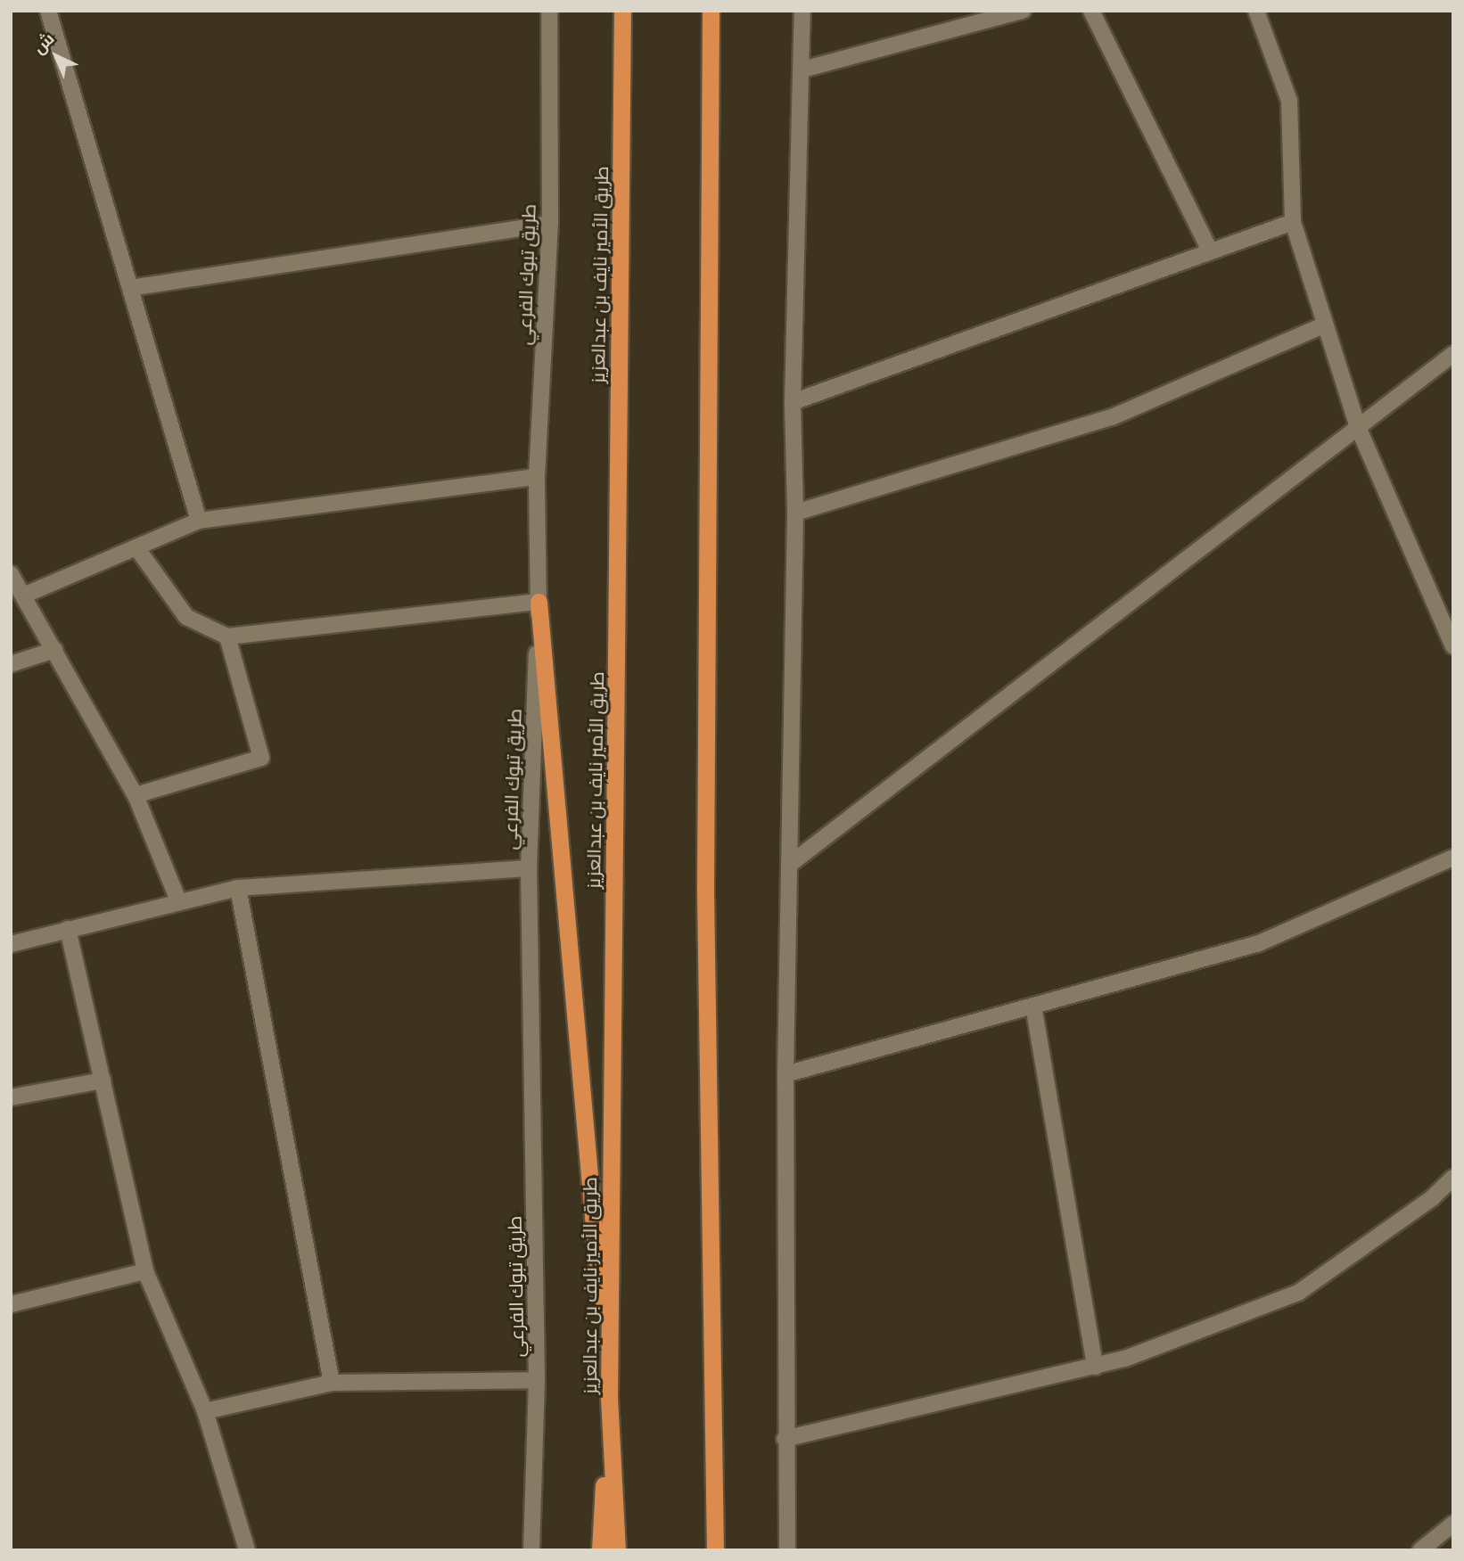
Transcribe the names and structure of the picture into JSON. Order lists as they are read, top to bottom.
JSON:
{
  "streets": {
    "highway": ["طريق الأمير نايف بن عبدالعزيز"],
    "street": ["طريق تبوك الفرعي"]
  },
  "north": "top left"
}
